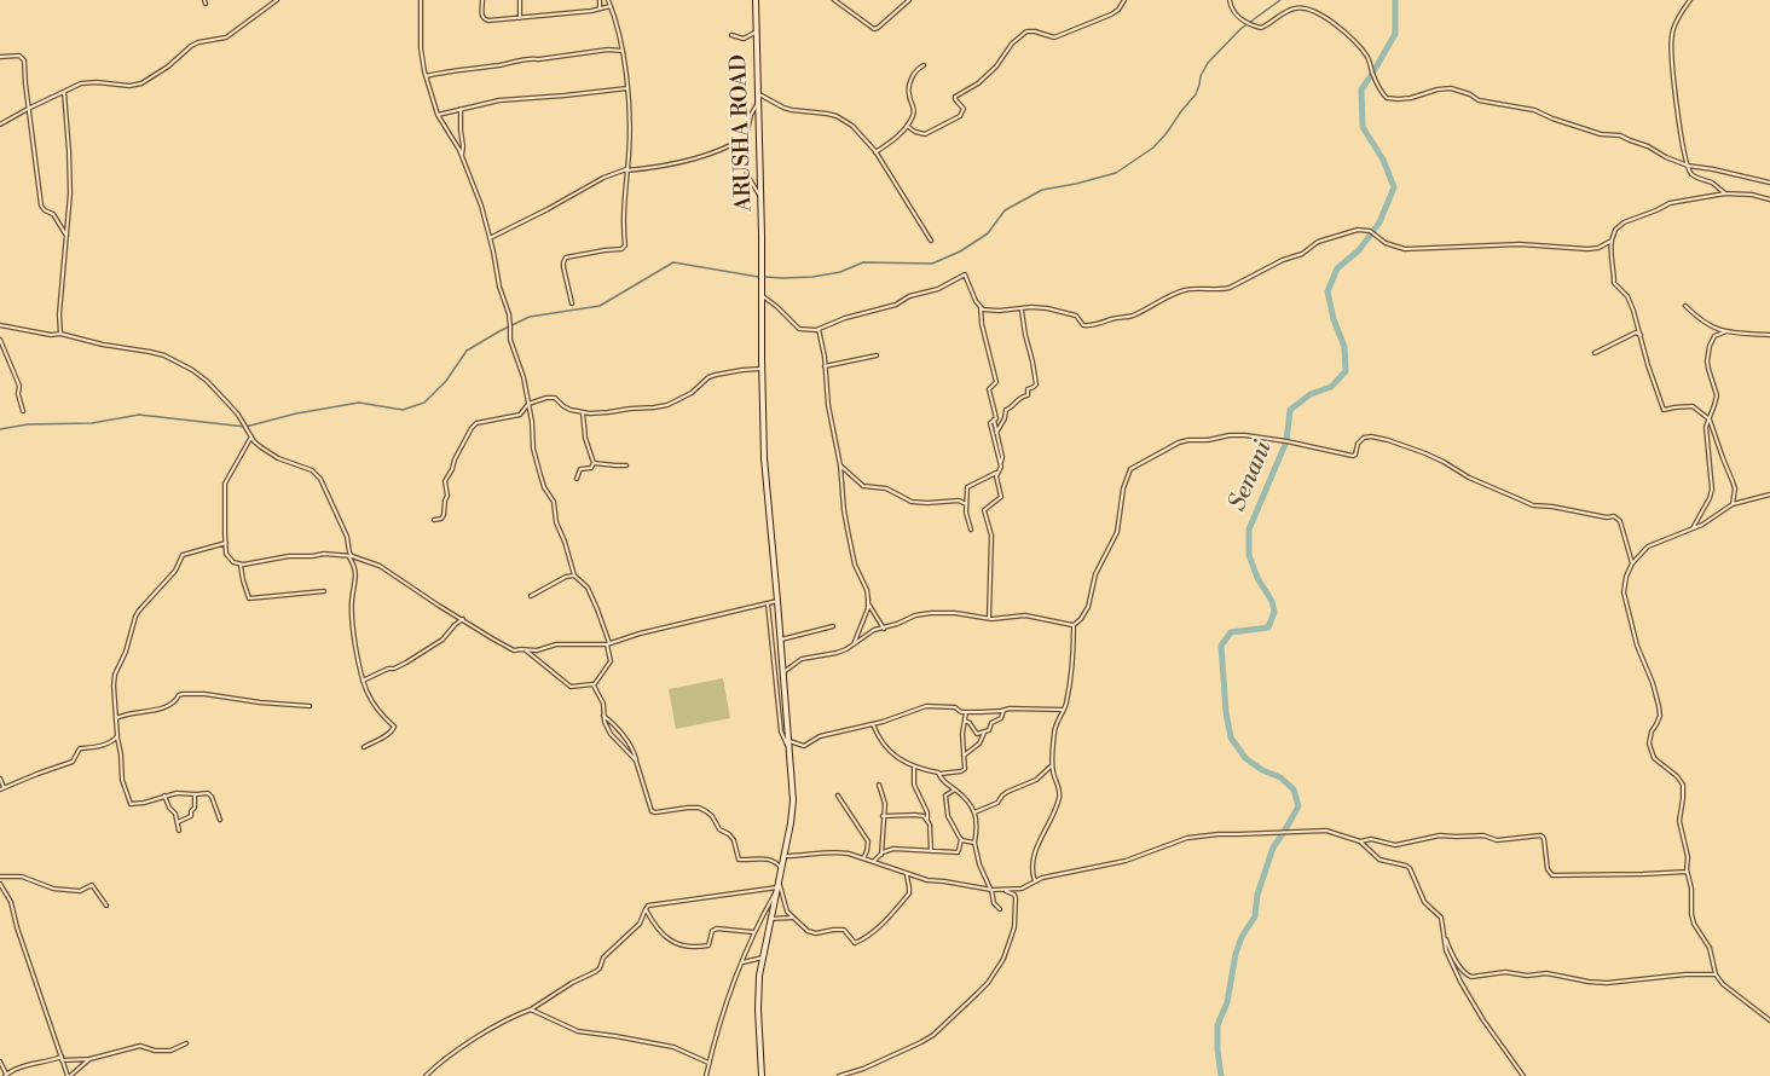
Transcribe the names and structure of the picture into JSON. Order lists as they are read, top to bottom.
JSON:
{
  "streets": {
    "main road": ["ARUSHA ROAD"]
  },
  "water": ["Senani"]
}
